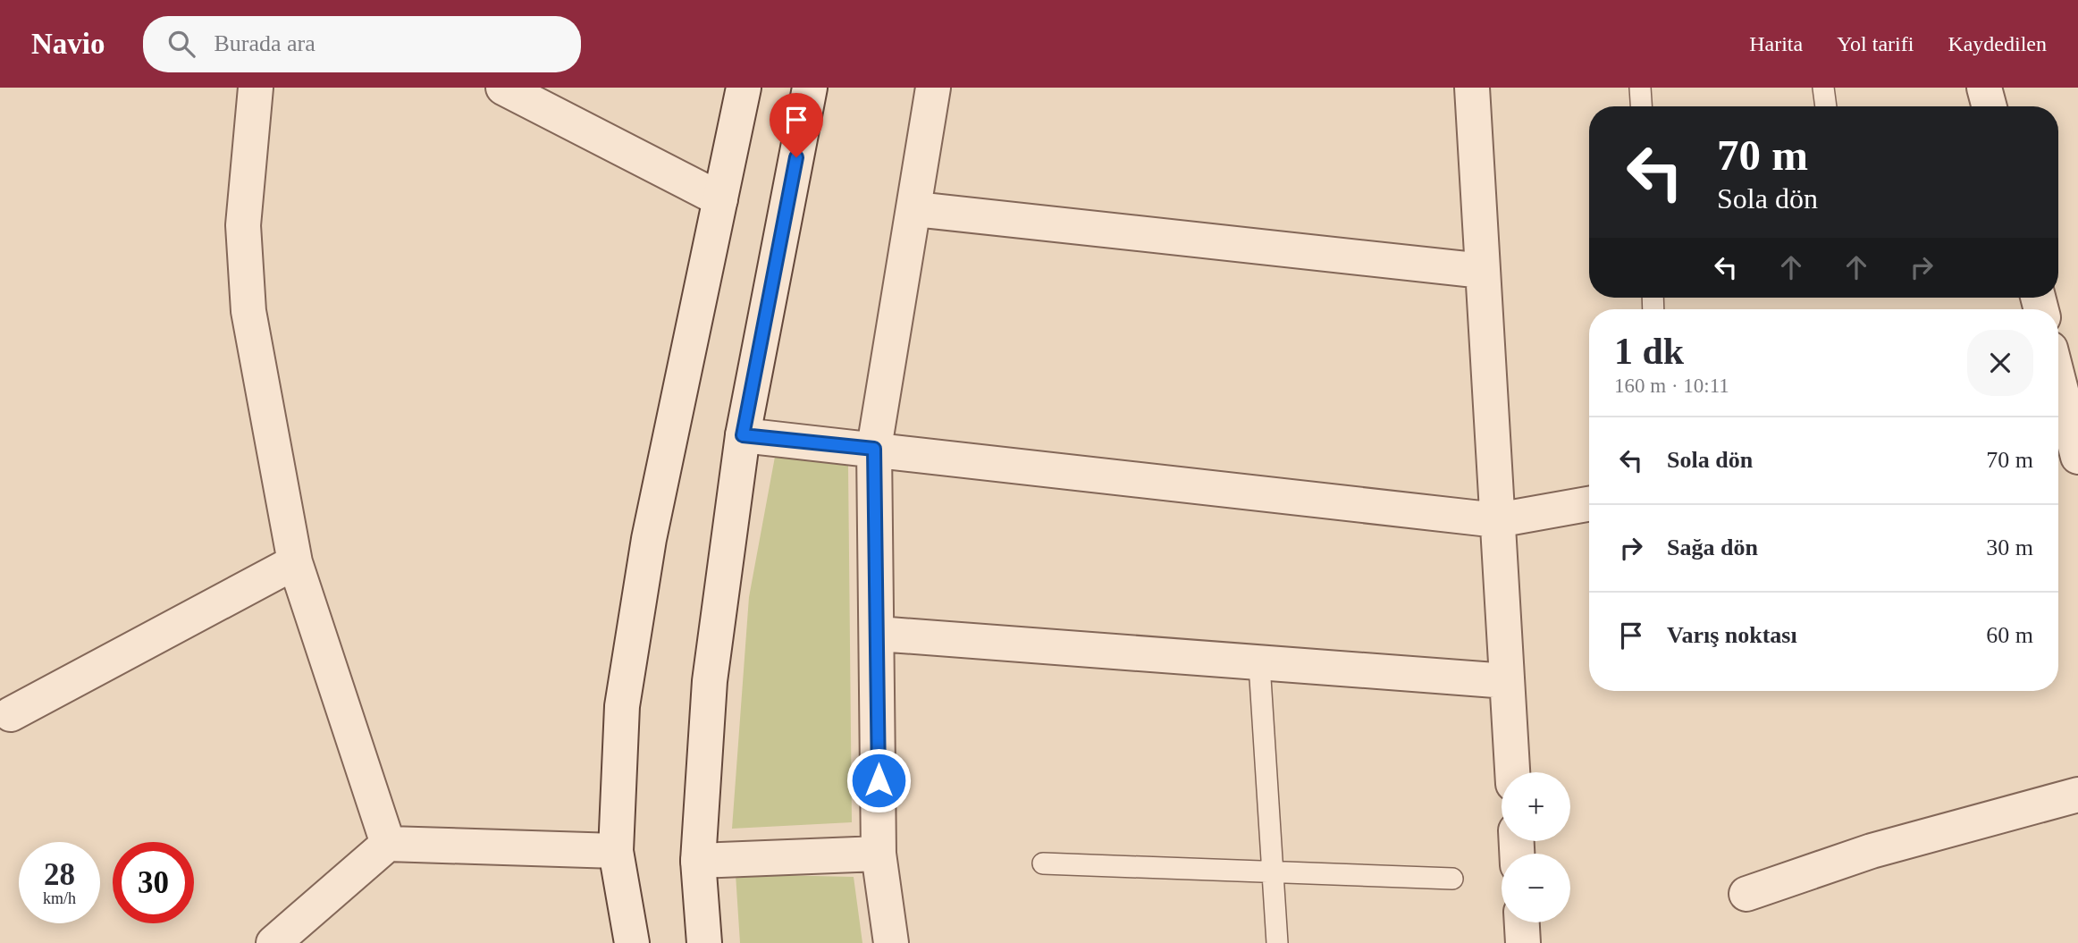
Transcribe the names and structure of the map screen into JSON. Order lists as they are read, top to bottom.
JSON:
{
  "page": {
    "header": "Navio",
    "search": "Burada ara",
    "nav": ["Harita", "Yol tarifi", "Kaydedilen"],
    "turn": ["70 m", "Sola dön"],
    "heading": ["1 dk", "160 m · 10:11"],
    "list": [
      {
        "name": "Sola dön",
        "value": "70 m"
      },
      {
        "name": "Sağa dön",
        "value": "30 m"
      },
      {
        "name": "Varış noktası",
        "value": "60 m"
      }
    ],
    "map_buttons": ["+", "−"],
    "speed": "28 km/h",
    "limit": "30"
  }
}
